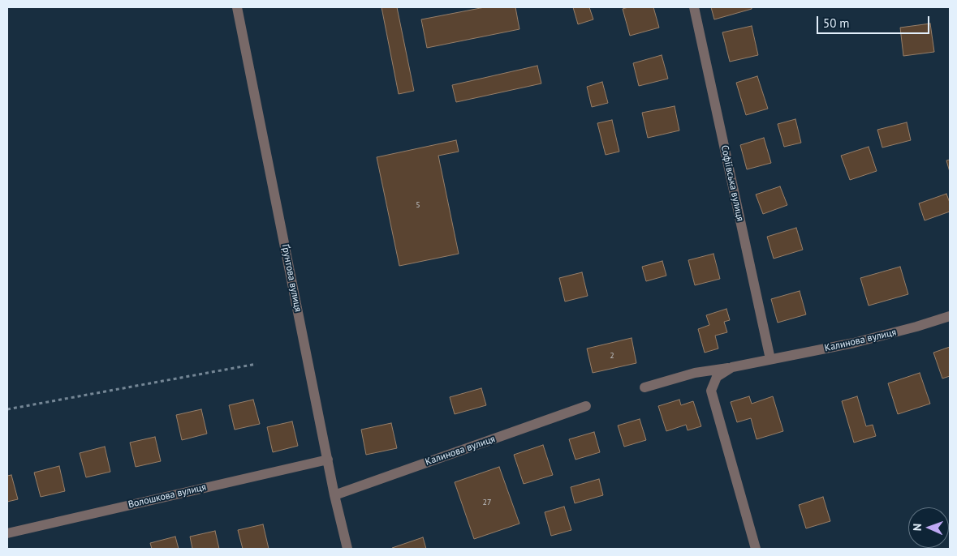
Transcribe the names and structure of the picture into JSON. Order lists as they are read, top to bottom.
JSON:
{
  "streets": {
    "street": [
      "Софіївська вулиця",
      "Ґрунтова вулиця",
      "Калинова вулиця",
      "Волошкова вулиця"
    ]
  },
  "crossings": [
    ["Софіївська вулиця", "Калинова вулиця"],
    ["Ґрунтова вулиця", "Калинова вулиця"],
    ["Ґрунтова вулиця", "Волошкова вулиця"]
  ],
  "house_numbers": ["5", "2", "27"],
  "scale_bar": "50 m",
  "north": "left"
}
